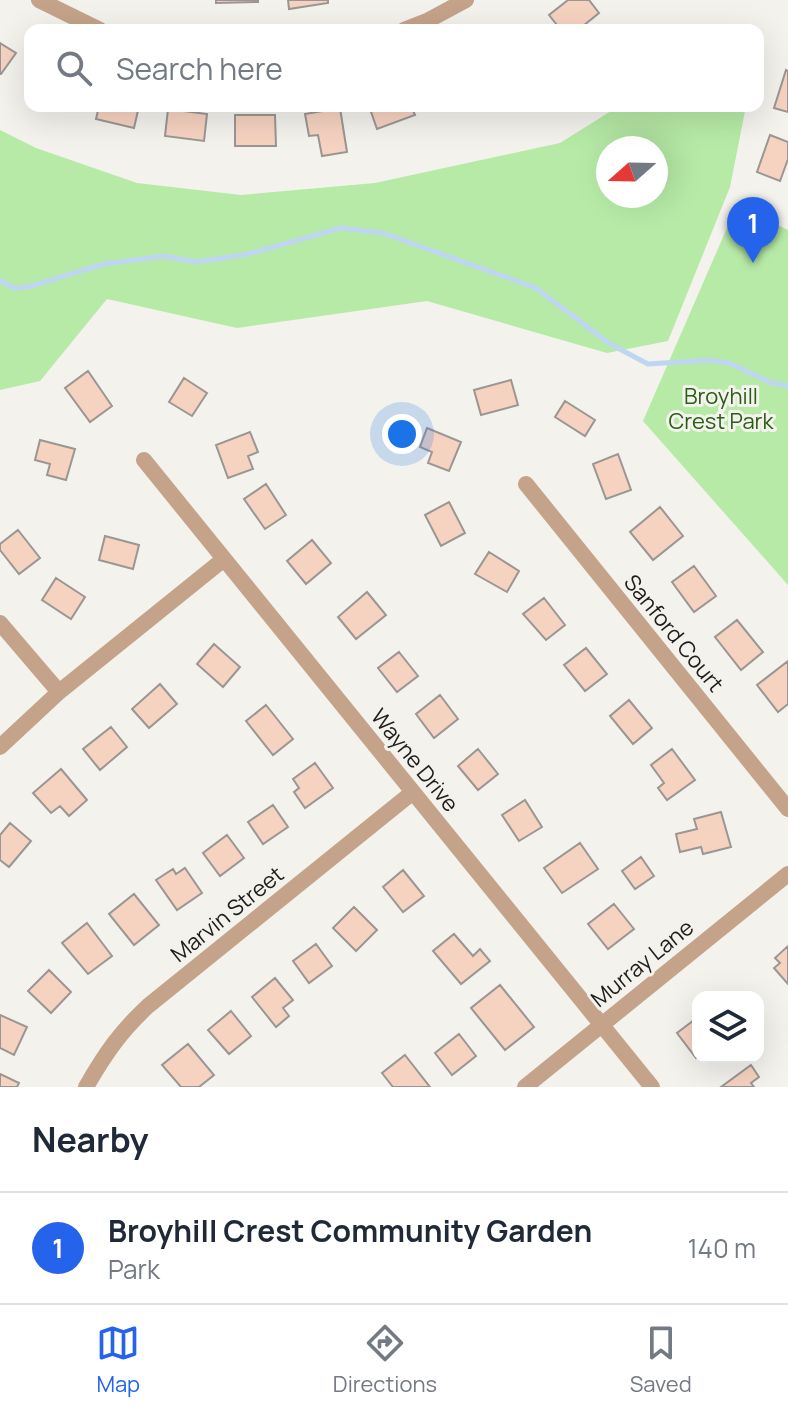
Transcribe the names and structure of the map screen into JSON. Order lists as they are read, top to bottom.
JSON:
{
  "streets": {
    "street": [
      "Sanford Court",
      "Wayne Drive",
      "Marvin Street",
      "Murray Lane"
    ]
  },
  "crossings": [
    ["Wayne Drive", "Marvin Street"],
    ["Wayne Drive", "Murray Lane"]
  ],
  "parks": ["Broyhill Crest Park"],
  "north": "left",
  "page": {
    "search": "Search here",
    "pins": "1",
    "heading": "Nearby",
    "list": [
      {
        "mark": "1",
        "name": "Broyhill Crest Community Garden",
        "note": "Park",
        "value": "140 m"
      }
    ],
    "nav": ["Map", "Directions", "Saved"]
  }
}
